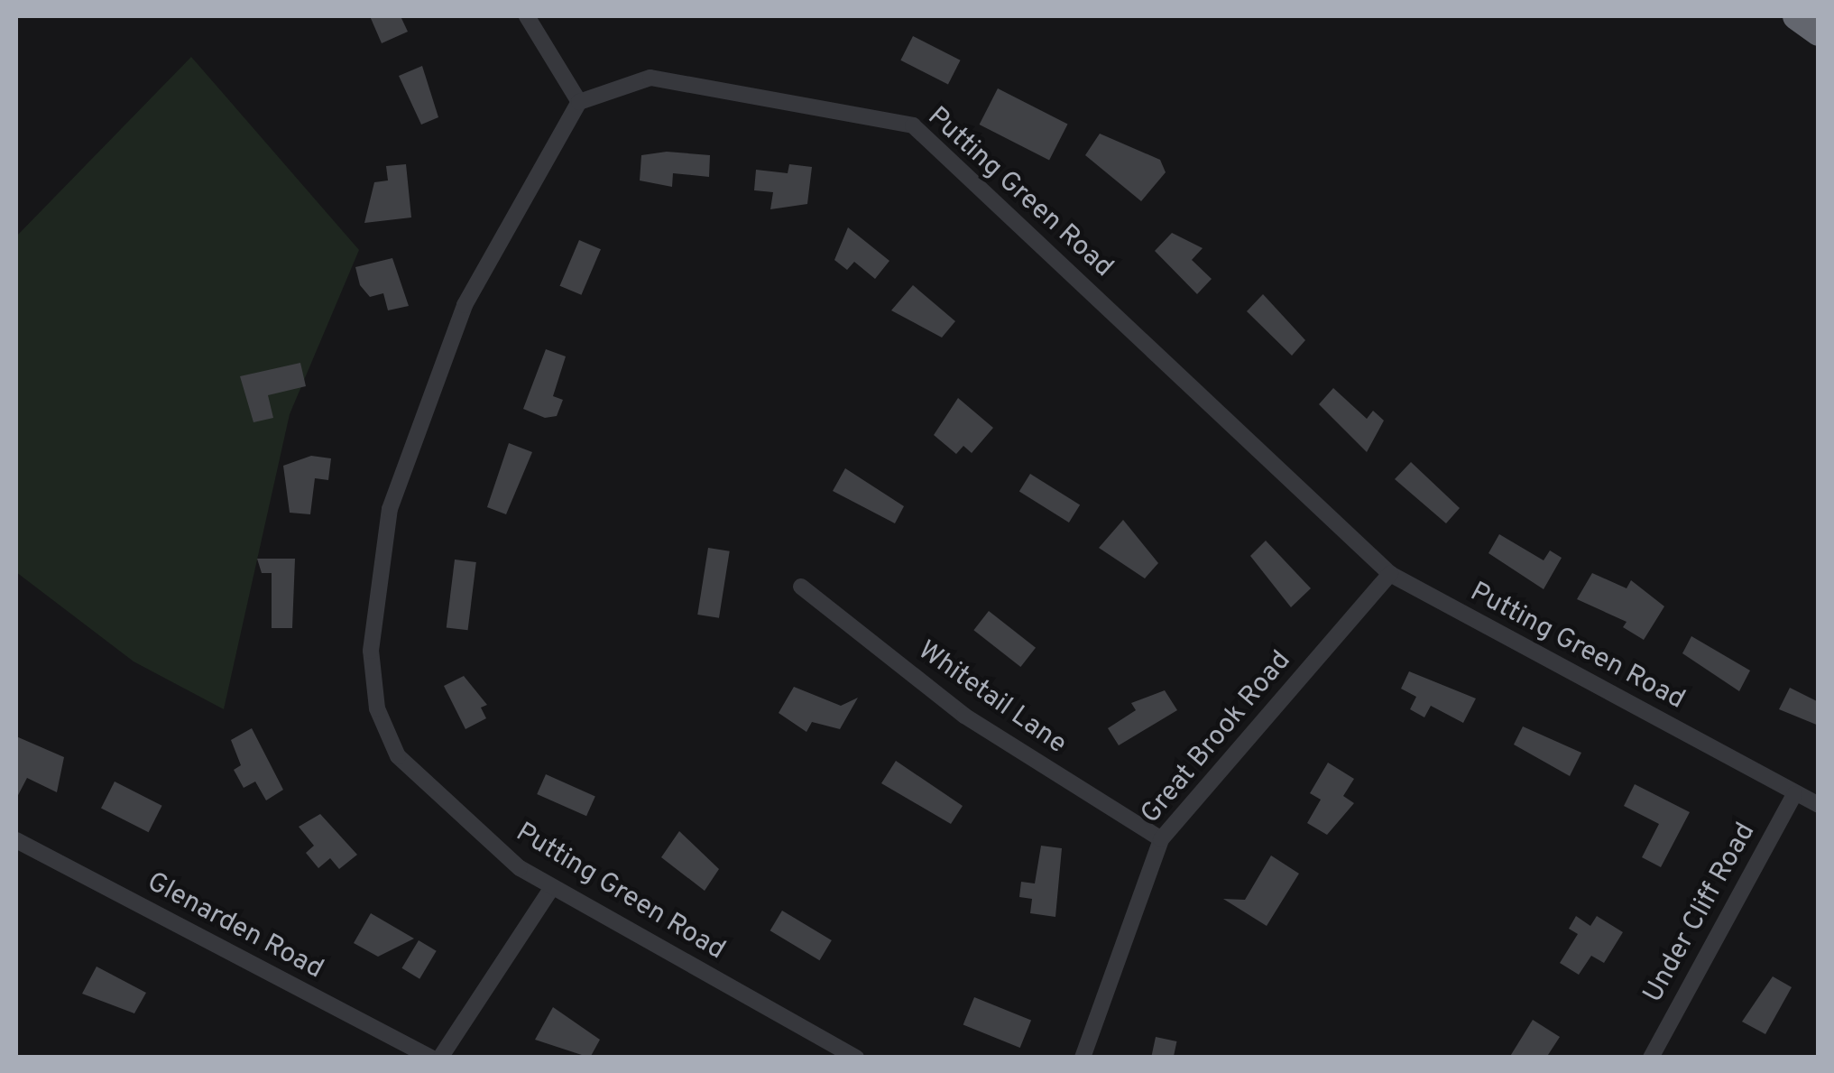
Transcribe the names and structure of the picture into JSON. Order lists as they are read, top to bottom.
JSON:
{
  "streets": {
    "street": [
      "Putting Green Road",
      "Whitetail Lane",
      "Great Brook Road",
      "Under Cliff Road",
      "Glenarden Road"
    ]
  },
  "crossings": [
    ["Putting Green Road", "Great Brook Road"],
    ["Putting Green Road", "Under Cliff Road"],
    ["Whitetail Lane", "Great Brook Road"]
  ]
}
